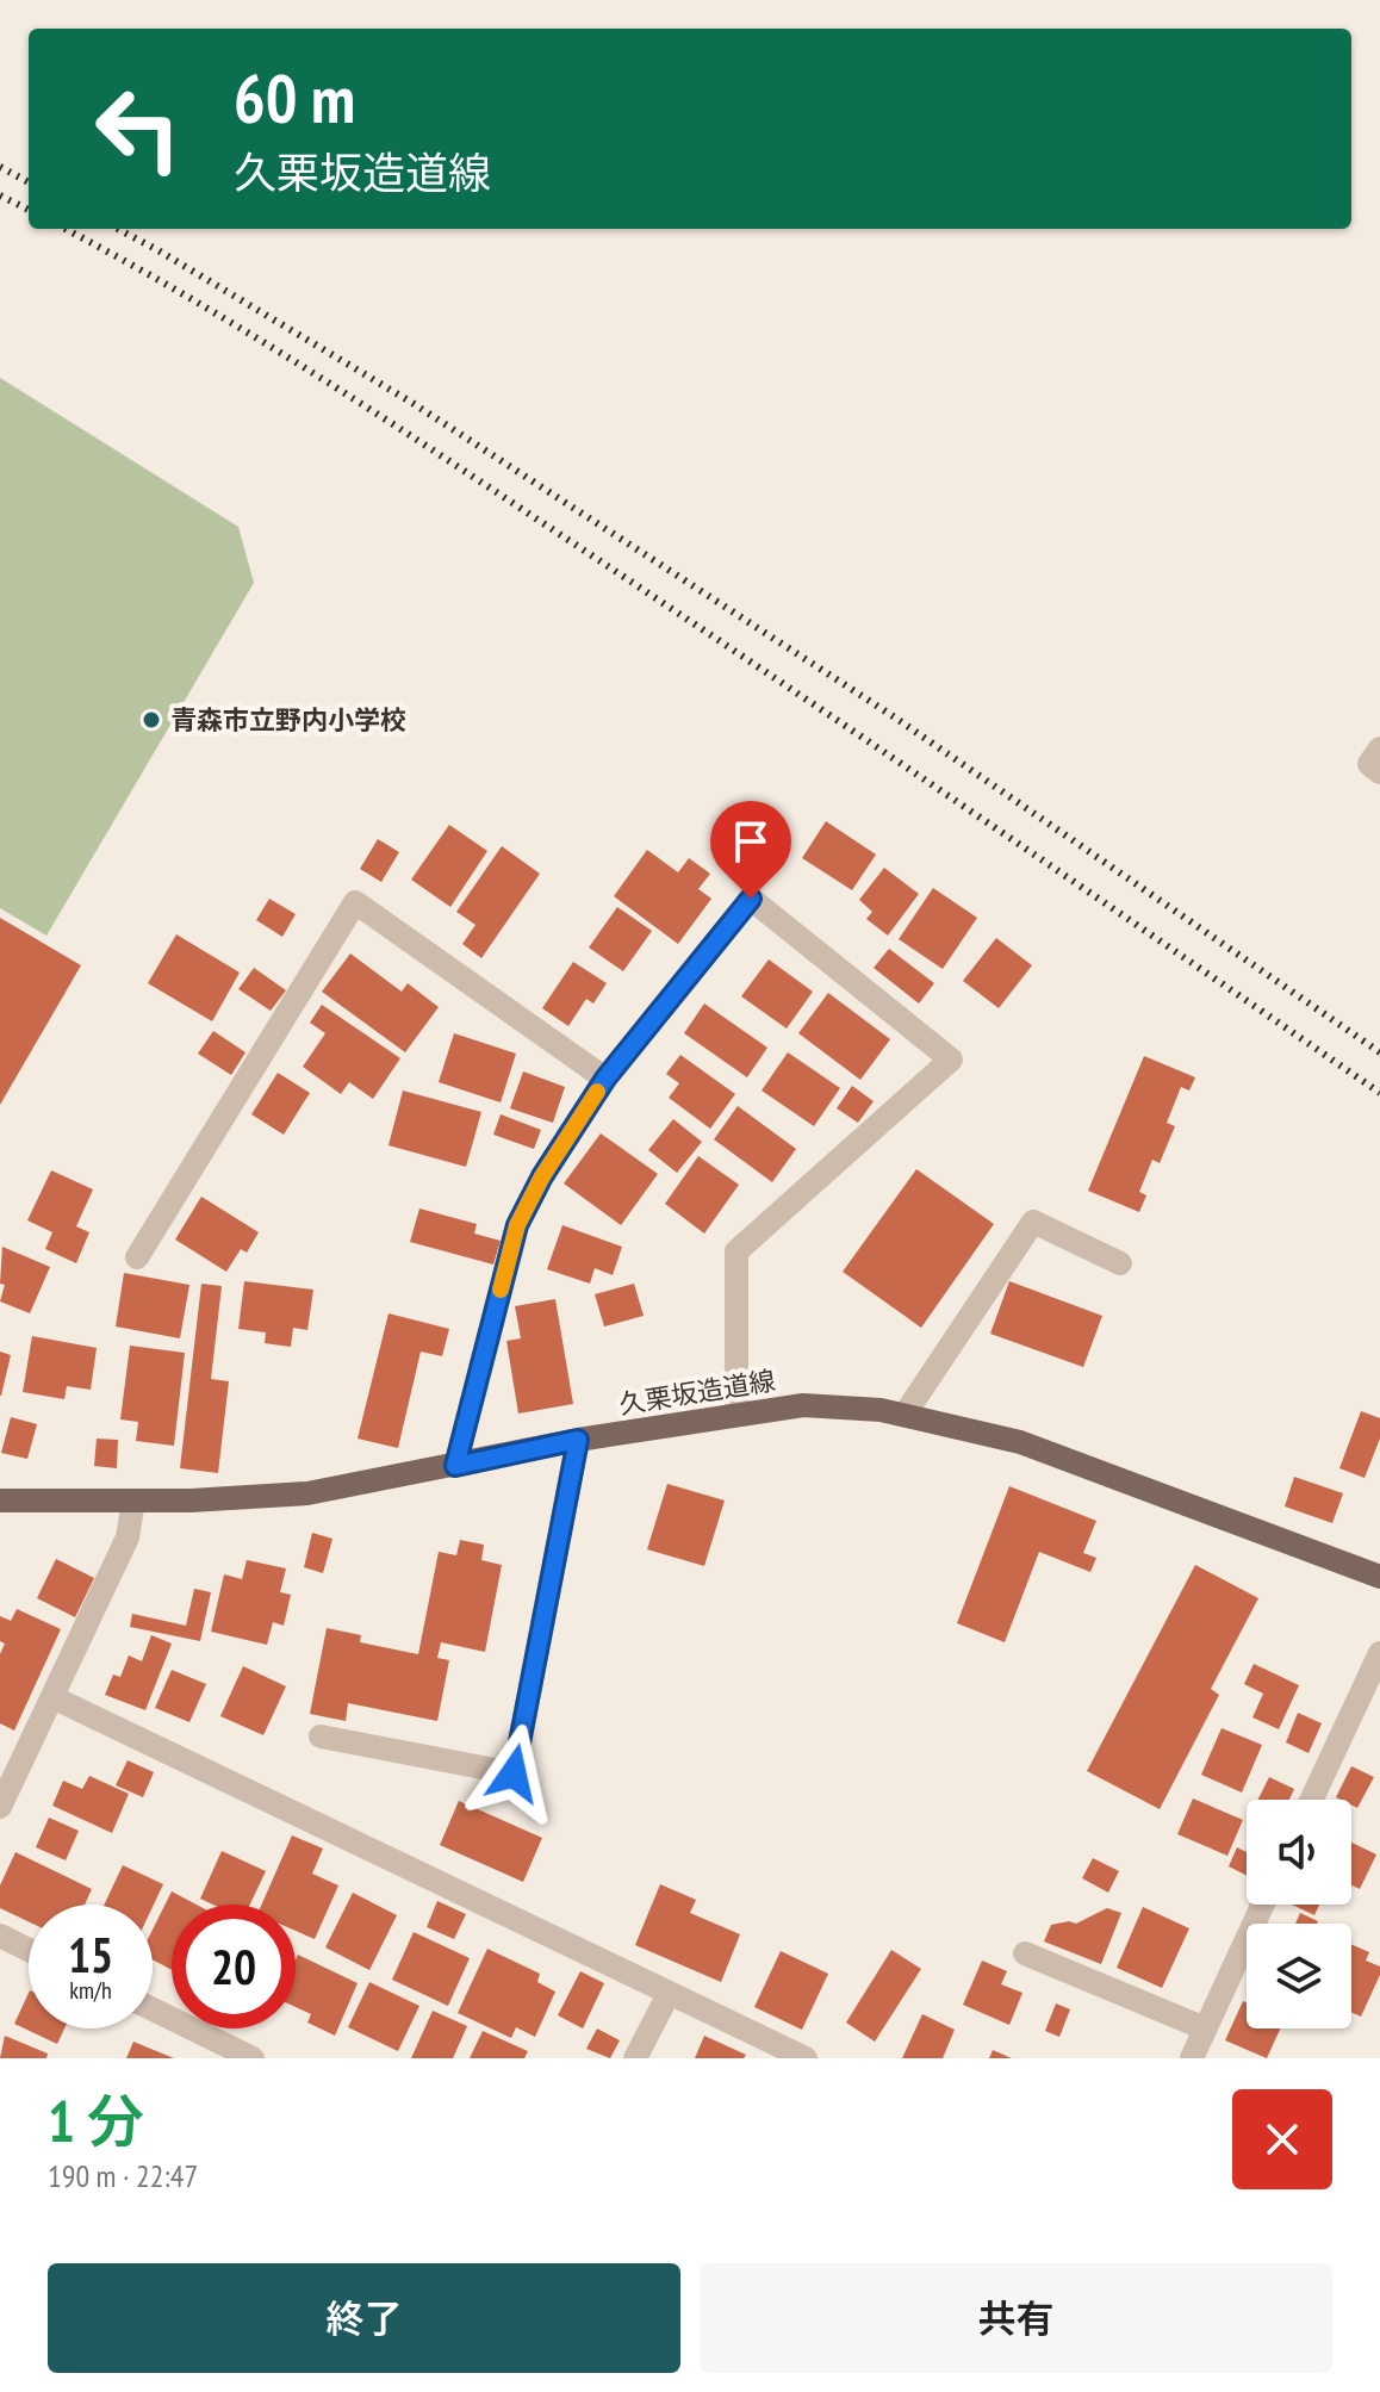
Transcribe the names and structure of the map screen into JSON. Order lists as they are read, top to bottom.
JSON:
{
  "streets": {
    "main road": ["久栗坂造道線"]
  },
  "places": ["青森市立野内小学校"],
  "page": {
    "turn": ["60 m", "久栗坂造道線"],
    "speed": "15 km/h",
    "limit": "20",
    "heading": ["1 分", "190 m · 22:47"],
    "buttons": ["終了", "共有"]
  }
}
